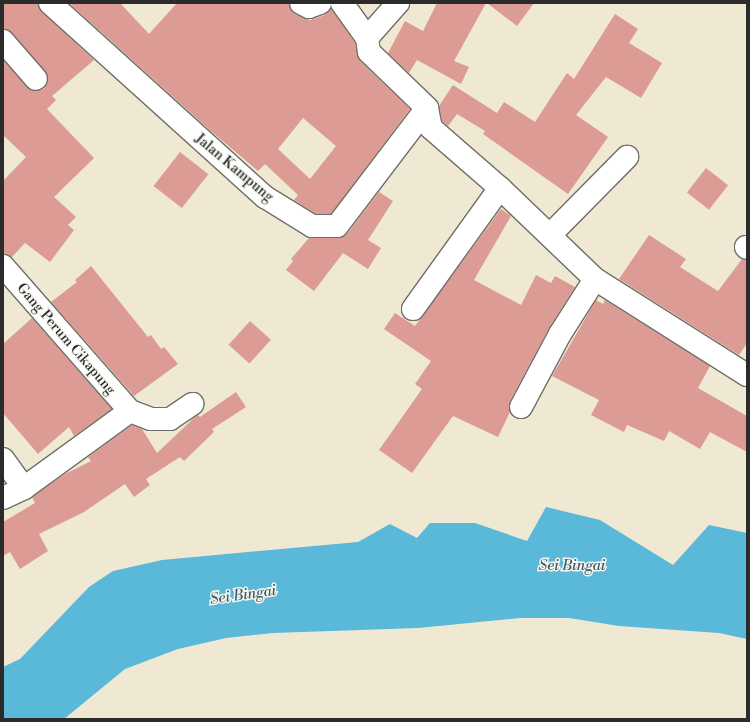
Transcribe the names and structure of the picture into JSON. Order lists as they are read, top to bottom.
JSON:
{
  "streets": {
    "street": ["Jalan Kampung", "Gang Perum Cikapung"]
  },
  "water": ["Sei Bingai"]
}
